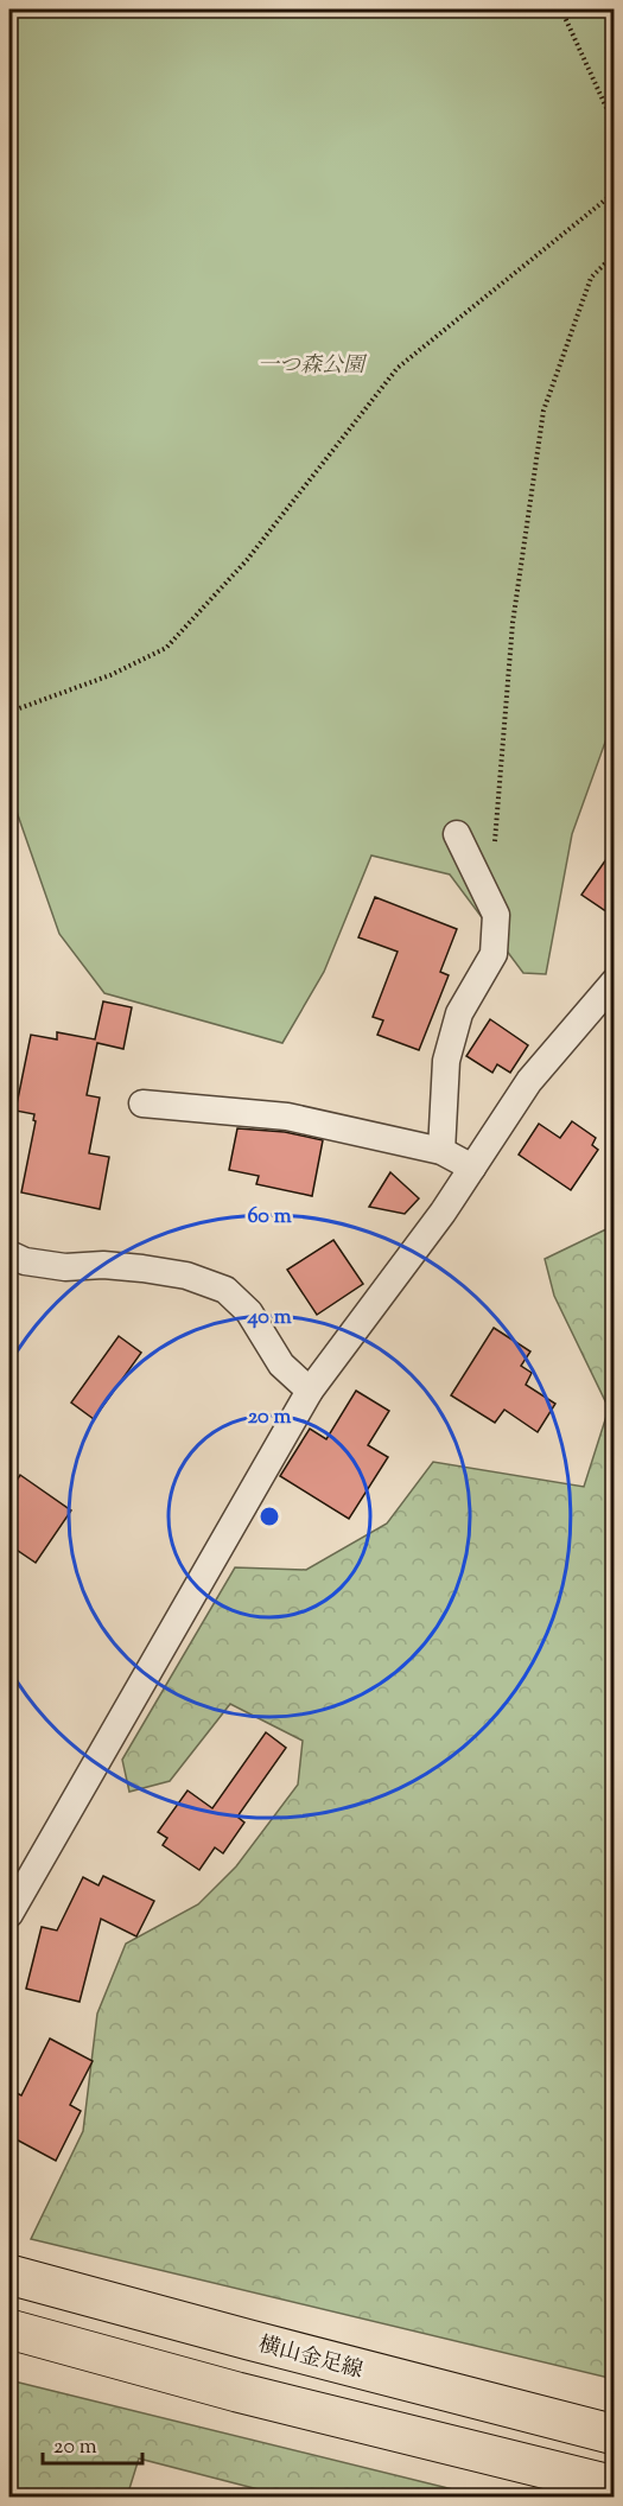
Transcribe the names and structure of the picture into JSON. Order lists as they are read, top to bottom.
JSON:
{
  "streets": {
    "main road": ["横山金足線"]
  },
  "parks": ["一つ森公園"],
  "scale_bar": "20 m",
  "rings": ["60 m", "40 m", "20 m"]
}
